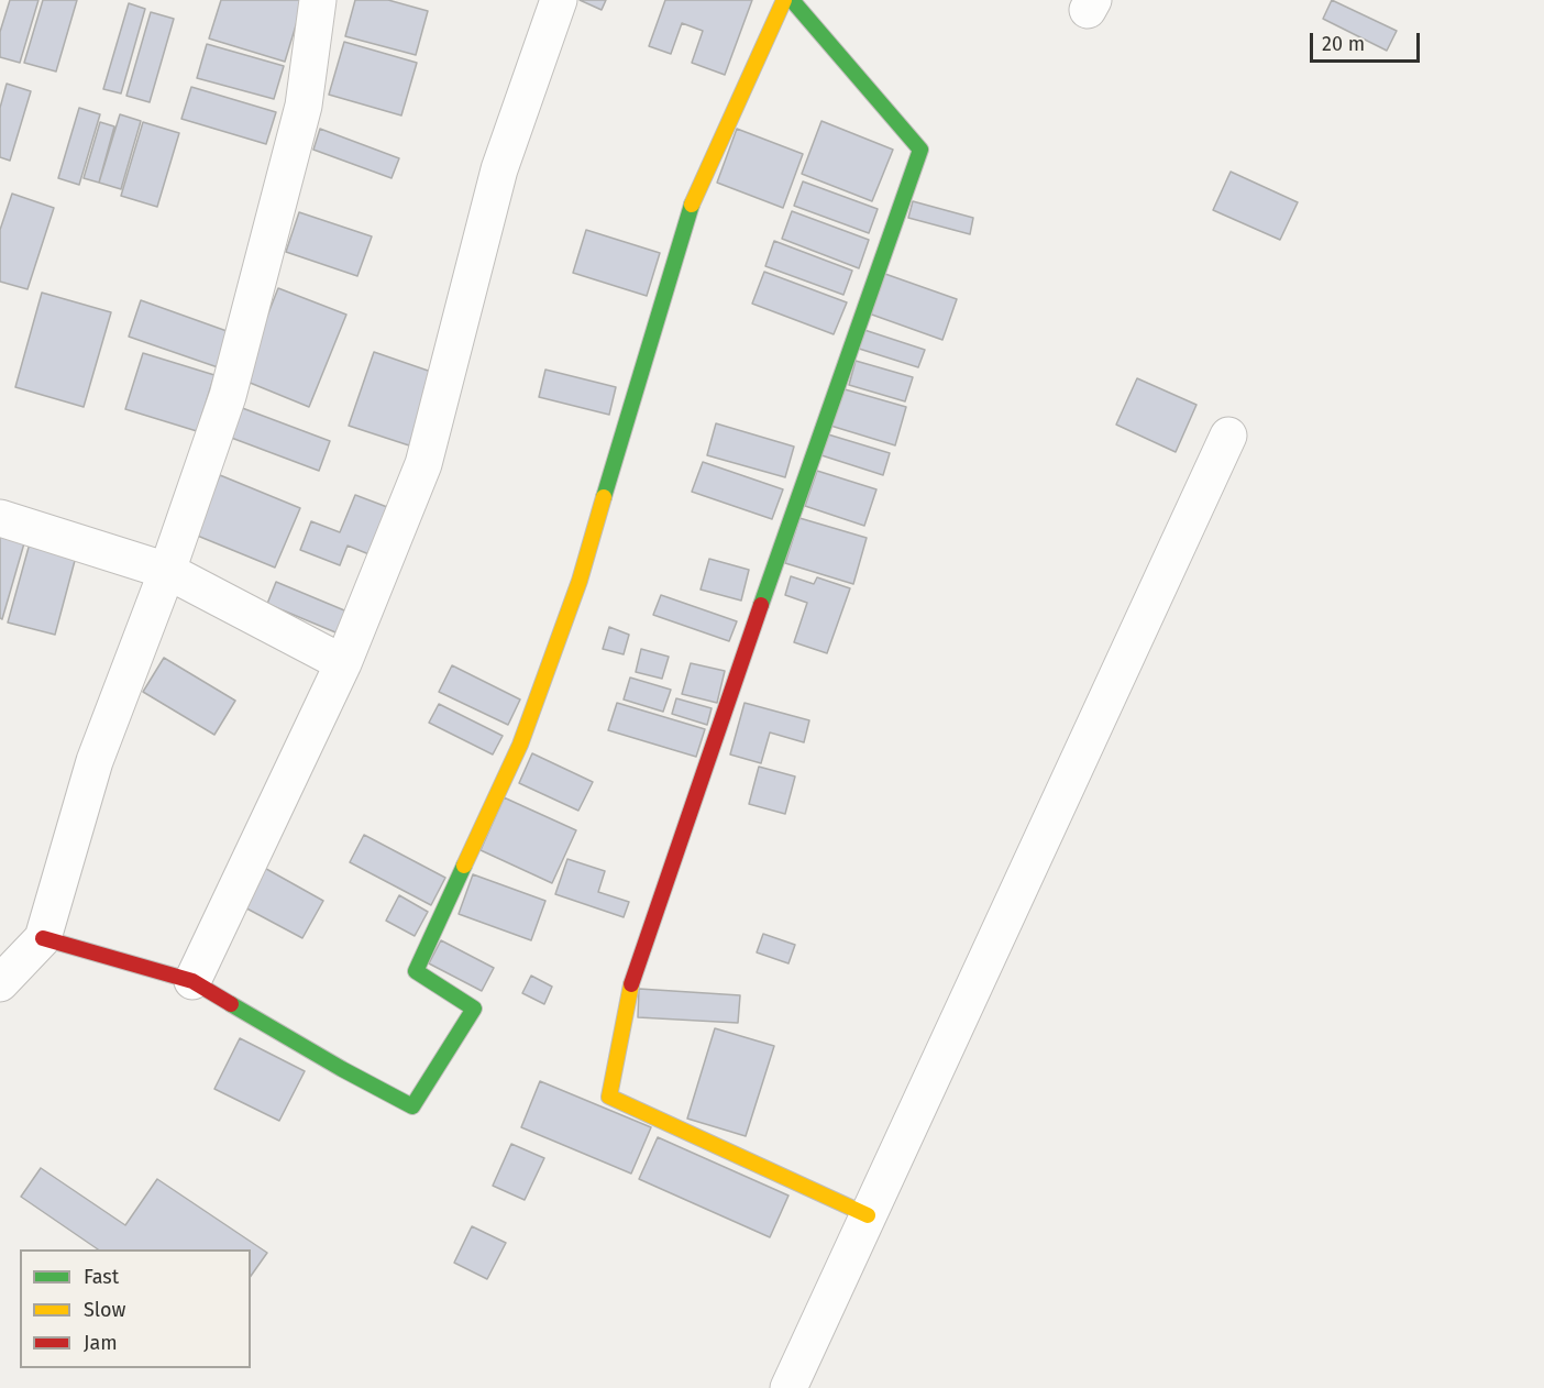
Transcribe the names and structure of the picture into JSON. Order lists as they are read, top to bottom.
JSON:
{
  "legend": ["Fast", "Slow", "Jam"],
  "scale_bar": "20 m"
}
